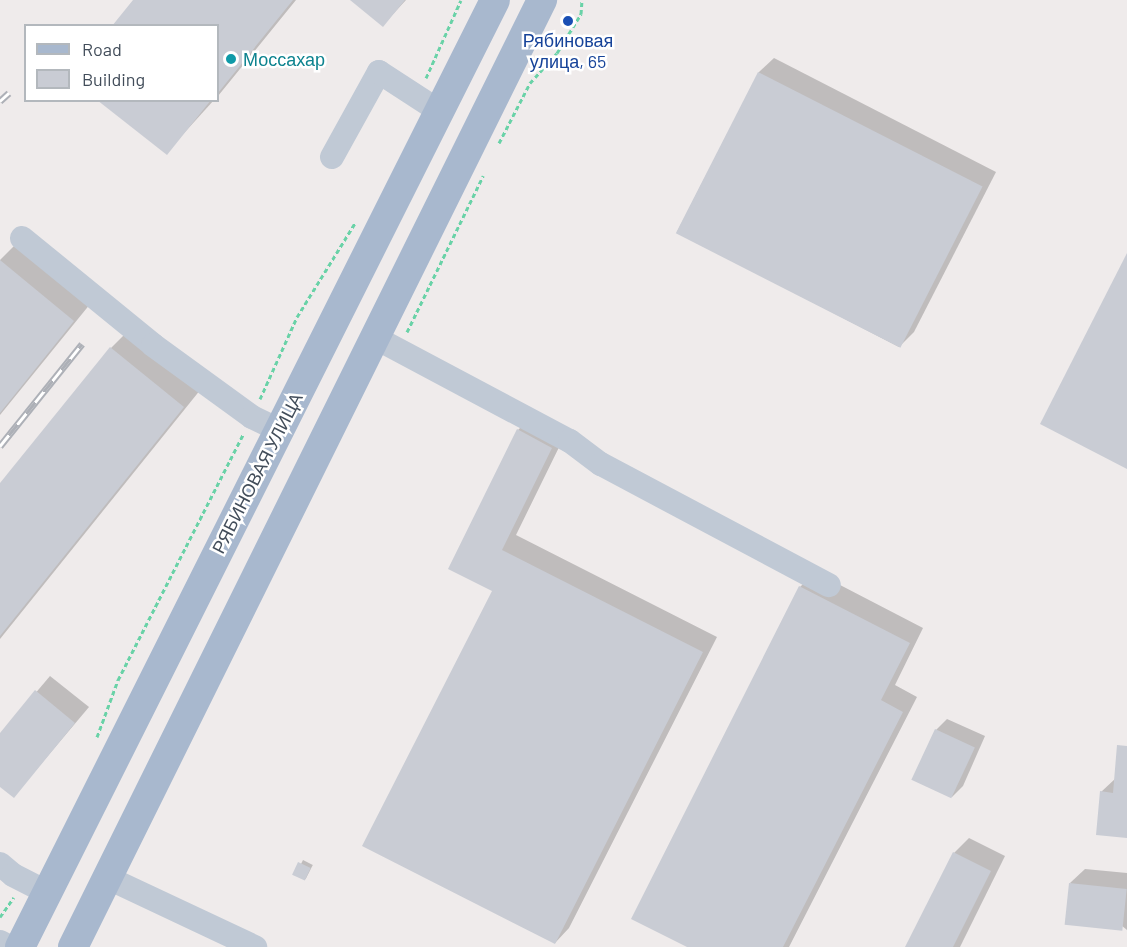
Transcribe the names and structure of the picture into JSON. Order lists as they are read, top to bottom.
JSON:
{
  "streets": {
    "main road": ["РЯБИНОВАЯ УЛИЦА"]
  },
  "places": ["Рябиновая улица, 65", "Моссахар"],
  "legend": ["Road", "Building"]
}
